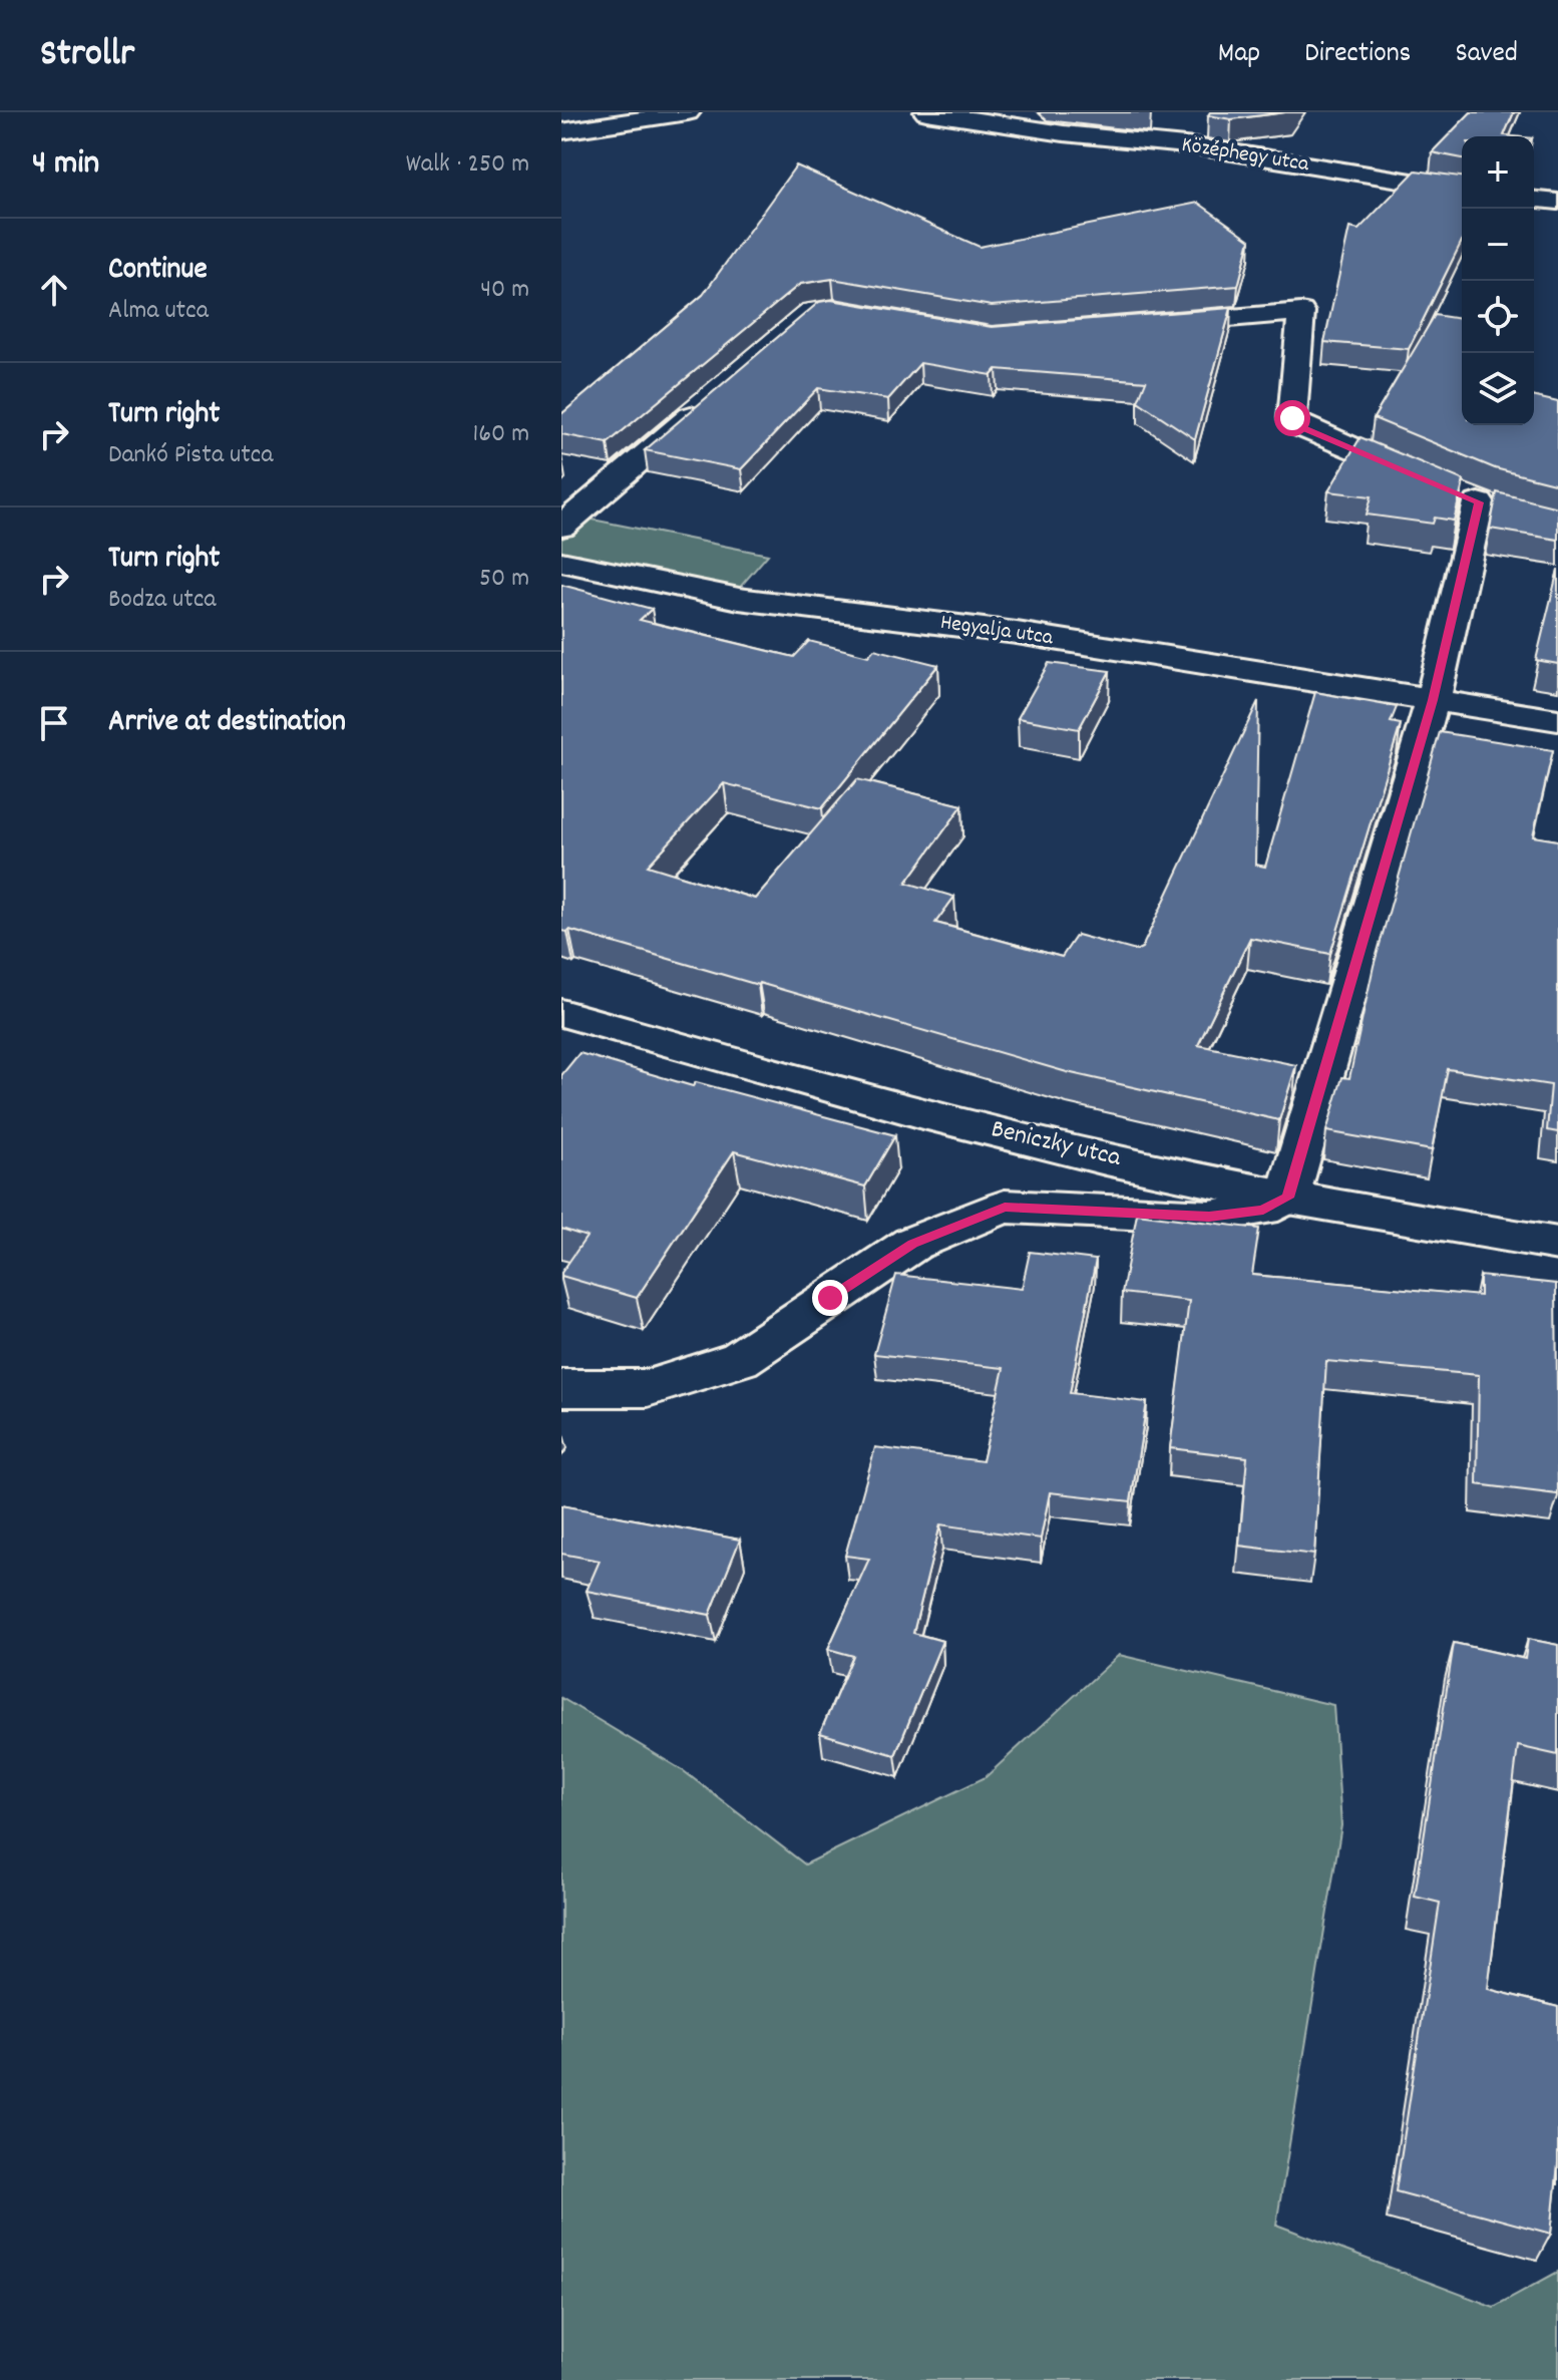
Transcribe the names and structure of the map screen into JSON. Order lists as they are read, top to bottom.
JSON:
{
  "streets": {
    "street": ["Középhegy utca", "Hegyalja utca", "Beniczky utca"]
  },
  "page": {
    "header": "Strollr",
    "nav": ["Map", "Directions", "Saved"],
    "heading": ["4 min", "Walk · 250 m"],
    "map_buttons": ["+", "−"],
    "list": [
      ["Continue", "Alma utca", "40 m"],
      ["Turn right", "Dankó Pista utca", "160 m"],
      ["Turn right", "Bodza utca", "50 m"],
      "Arrive at destination"
    ]
  }
}
